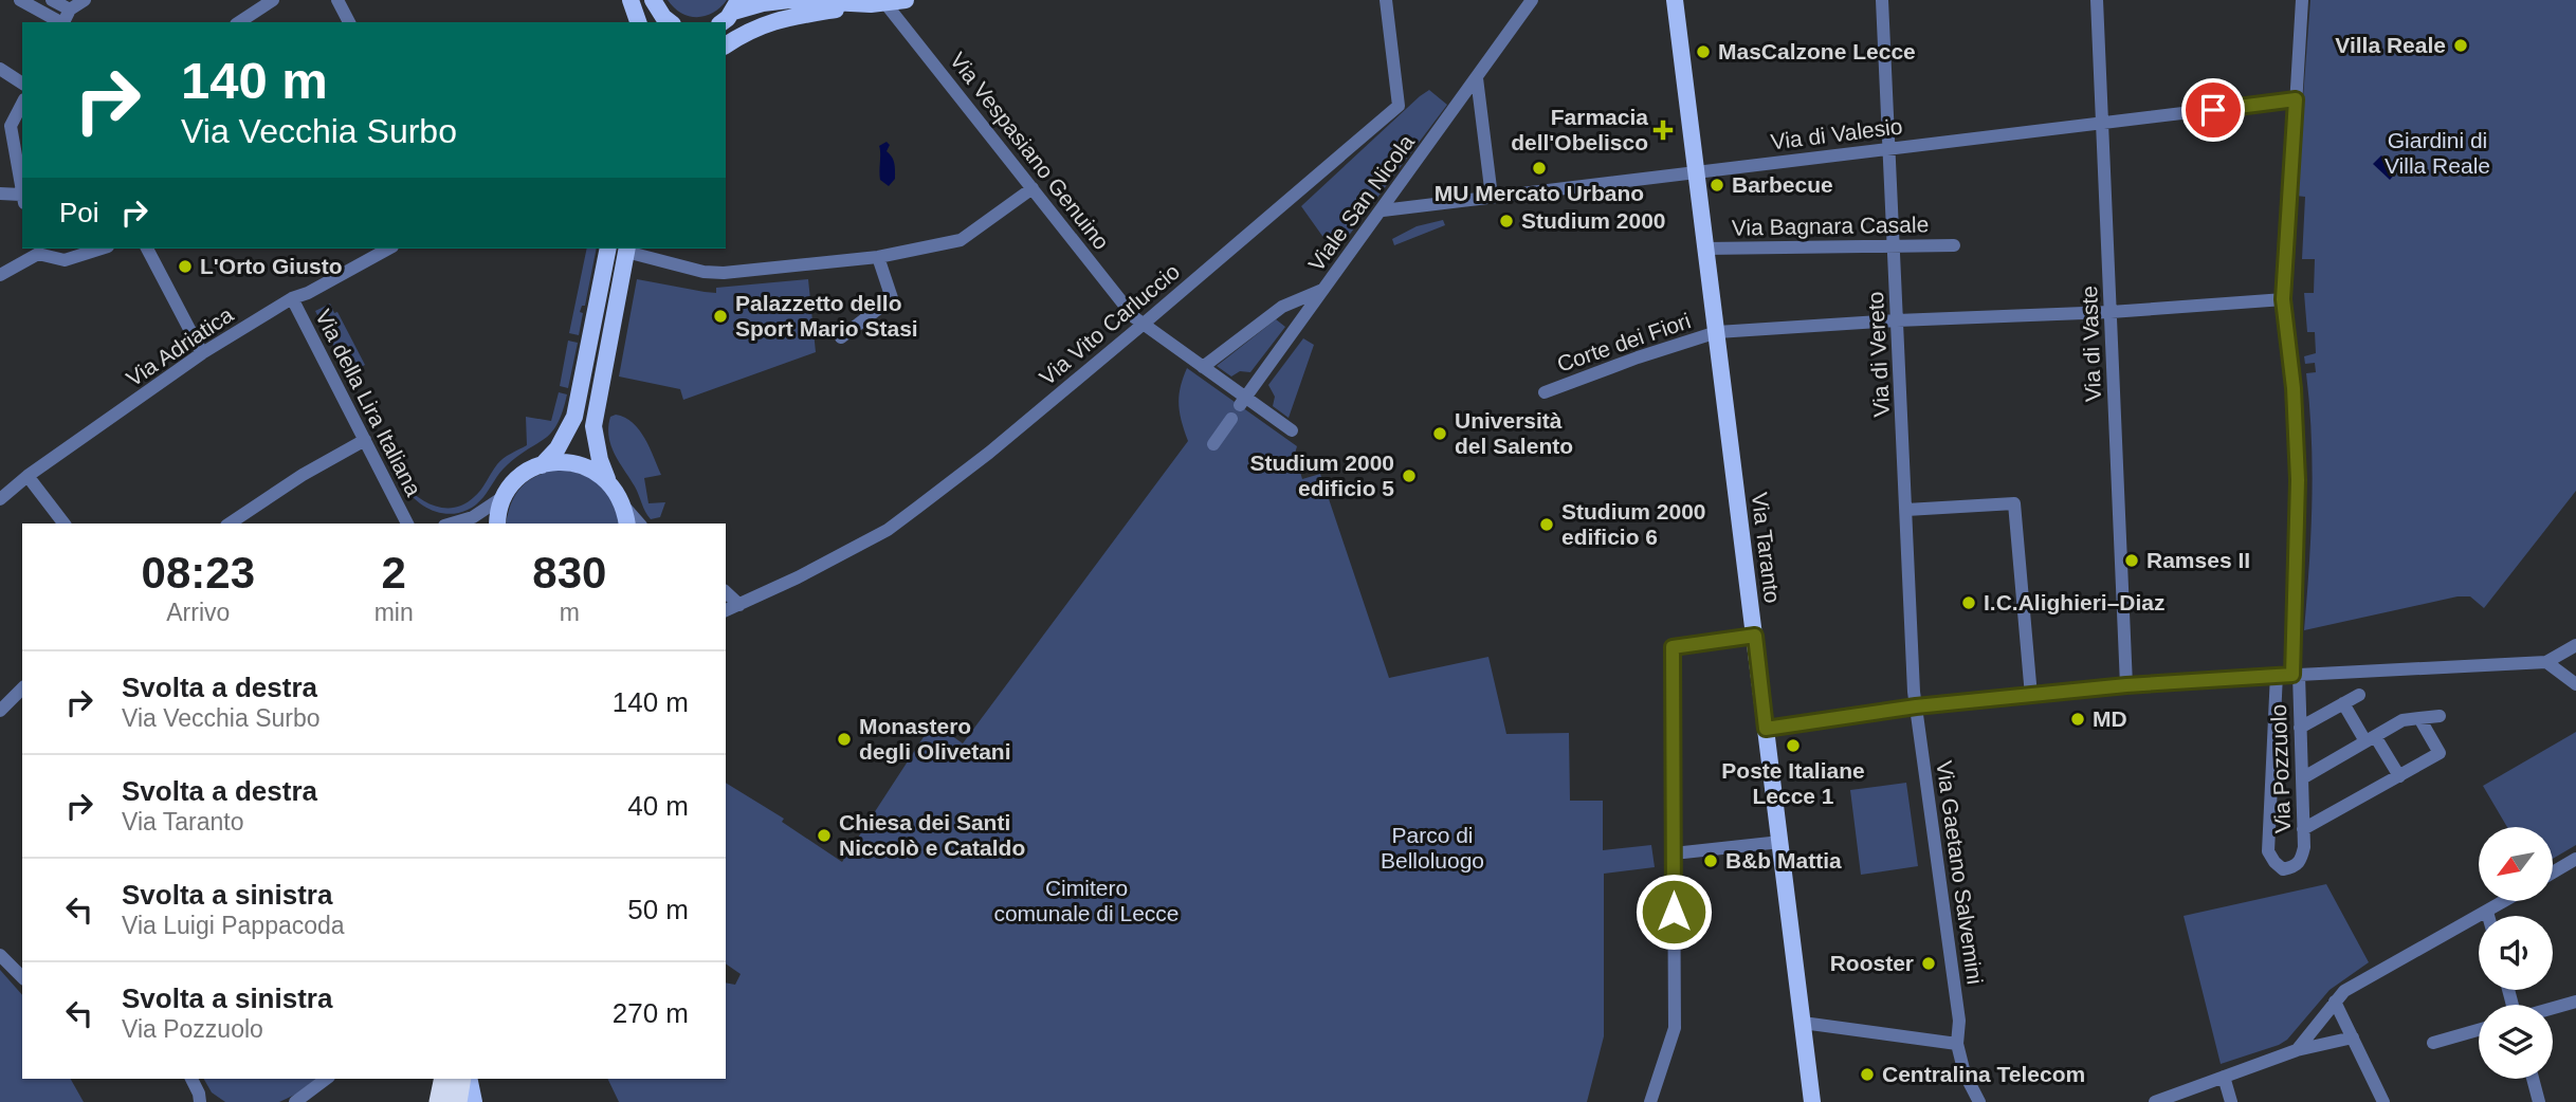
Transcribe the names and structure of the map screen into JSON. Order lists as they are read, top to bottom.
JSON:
{
  "streets": {
    "main road": ["Via Taranto"],
    "street": [
      "Via di Valesio",
      "Via Vespasiano Genuino",
      "Viale San Nicola",
      "Via Bagnara Casale",
      "Via Vito Carluccio",
      "Corte dei Fiori",
      "Via di Vaste",
      "Via Adriatica",
      "Via di Vereto",
      "Via della Lira Italiana",
      "Via Pozzuolo",
      "Via Gaetano Salvemini"
    ]
  },
  "crossings": [
    ["Via di Valesio", "Viale San Nicola"],
    ["Via di Valesio", "Via di Vaste"],
    ["Via di Valesio", "Via di Vereto"],
    ["Via di Valesio", "Via Taranto"],
    ["Via di Valesio", "Via Pozzuolo"],
    ["Via Vespasiano Genuino", "Via Vito Carluccio"],
    ["Via Bagnara Casale", "Via di Vereto"],
    ["Via Bagnara Casale", "Via Taranto"],
    ["Corte dei Fiori", "Via di Vaste"],
    ["Corte dei Fiori", "Via di Vereto"],
    ["Corte dei Fiori", "Via Taranto"],
    ["Corte dei Fiori", "Via Pozzuolo"],
    ["Via Adriatica", "Via della Lira Italiana"],
    ["Via di Vereto", "Via Gaetano Salvemini"]
  ],
  "parks": ["Giardini di Villa Reale", "Parco di Belloluogo", "Cimitero comunale di Lecce"],
  "places": {
    "other": [
      "Villa Reale",
      "MasCalzone Lecce",
      "MU Mercato Urbano",
      "Barbecue",
      "Studium 2000",
      "L'Orto Giusto",
      "Palazzetto dello Sport Mario Stasi",
      "Università del Salento",
      "Studium 2000 edificio 5",
      "Studium 2000 edificio 6",
      "Ramses II",
      "I.C.Alighieri–Diaz",
      "MD",
      "Monastero degli Olivetani",
      "Poste Italiane Lecce 1",
      "Chiesa dei Santi Niccolò e Cataldo",
      "B&b Mattia",
      "Rooster",
      "Centralina Telecom"
    ],
    "health": ["Farmacia dell'Obelisco"]
  },
  "north": "bottom left",
  "page": {
    "turn": ["140 m", "Via Vecchia Surbo"],
    "then": "Poi",
    "eta": [
      "08:23",
      "Arrivo",
      "2",
      "min",
      "830",
      "m"
    ],
    "list": [
      {
        "name": "Svolta a destra",
        "note": "Via Vecchia Surbo",
        "value": "140 m"
      },
      {
        "name": "Svolta a destra",
        "note": "Via Taranto",
        "value": "40 m"
      },
      {
        "name": "Svolta a sinistra",
        "note": "Via Luigi Pappacoda",
        "value": "50 m"
      },
      {
        "name": "Svolta a sinistra",
        "note": "Via Pozzuolo",
        "value": "270 m"
      }
    ]
  }
}
